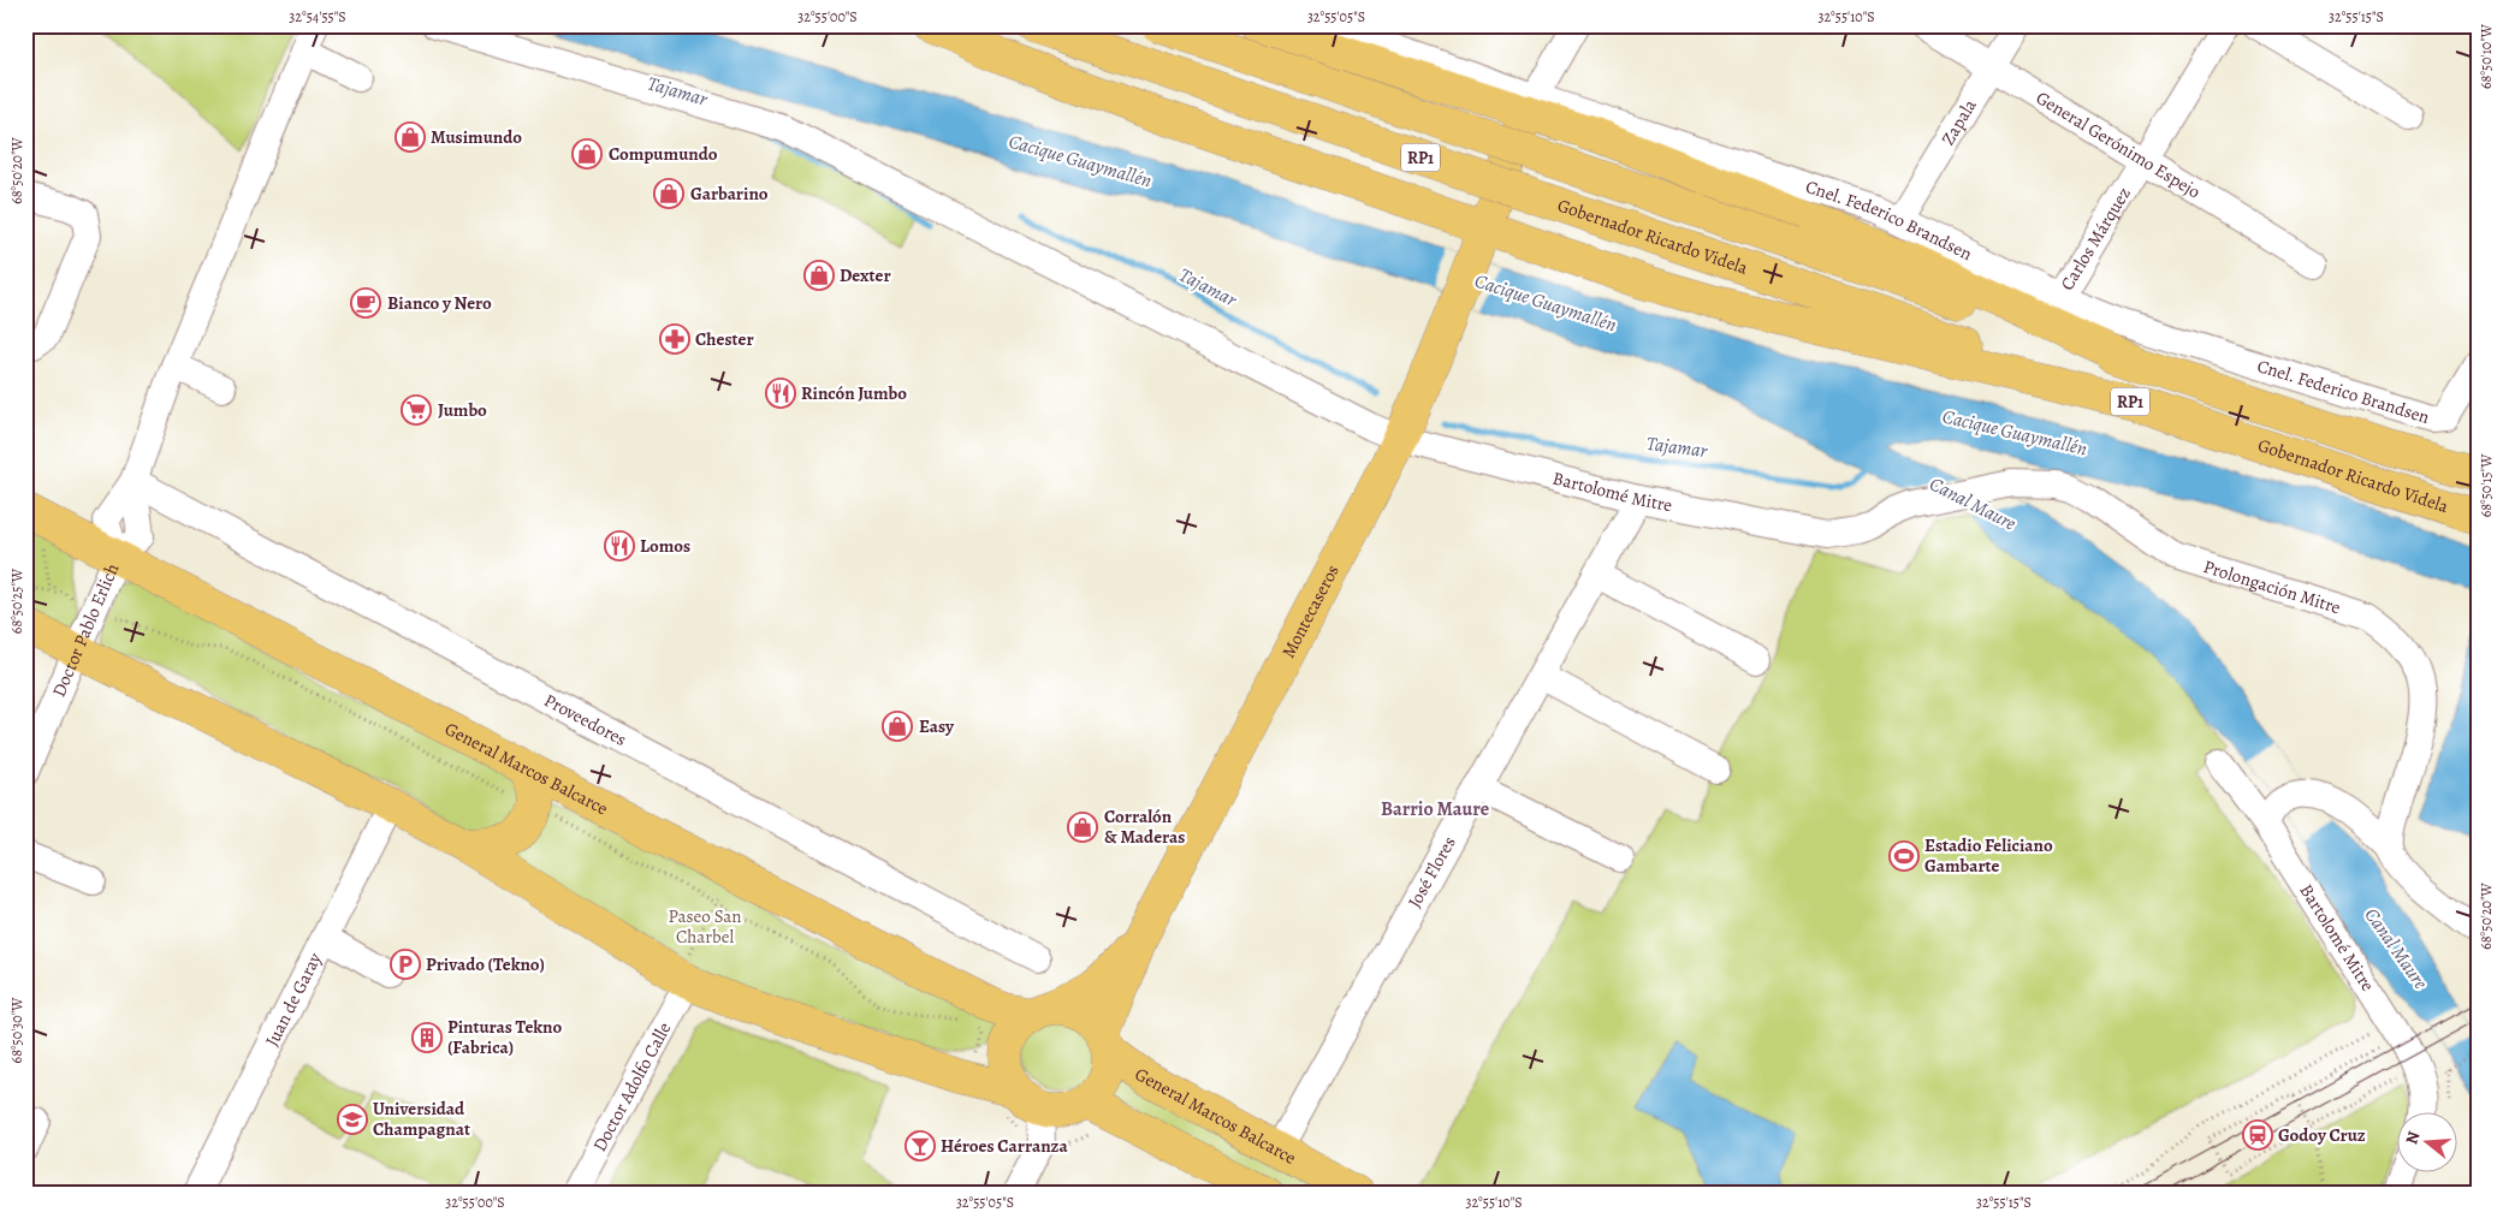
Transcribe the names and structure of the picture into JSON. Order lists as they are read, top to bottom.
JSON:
{
  "streets": {
    "main road": [
      "RP1",
      "Gobernador Ricardo Videla",
      "Montecaseros",
      "General Marcos Balcarce"
    ],
    "street": [
      "Zapala",
      "General Gerónimo Espejo",
      "Cnel. Federico Brandsen",
      "Carlos Márquez",
      "Bartolomé Mitre",
      "Prolongación Mitre",
      "Doctor Pablo Erlich",
      "Proveedores",
      "José Flores",
      "Juan de Garay",
      "Doctor Adolfo Calle"
    ]
  },
  "crossings": [
    ["Zapala", "General Gerónimo Espejo"],
    ["Zapala", "Cnel. Federico Brandsen"],
    ["General Gerónimo Espejo", "Carlos Márquez"],
    ["Cnel. Federico Brandsen", "Carlos Márquez"],
    ["Cnel. Federico Brandsen", "Montecaseros"],
    ["Bartolomé Mitre", "Prolongación Mitre"],
    ["Bartolomé Mitre", "Montecaseros"],
    ["Bartolomé Mitre", "José Flores"],
    ["Montecaseros", "General Marcos Balcarce"],
    ["Doctor Pablo Erlich", "General Marcos Balcarce"],
    ["General Marcos Balcarce", "José Flores"]
  ],
  "districts": ["Barrio Maure"],
  "water": ["Tajamar", "Cacique Guaymallén", "Canal Maure"],
  "parks": ["Paseo San Charbel"],
  "places": {
    "shop": [
      "Musimundo",
      "Compumundo",
      "Garbarino",
      "Dexter",
      "Easy",
      "Corralón & Maderas"
    ],
    "cafe": ["Bianco y Nero"],
    "pharmacy": ["Chester"],
    "restaurant": ["Rincón Jumbo", "Lomos"],
    "supermarket": ["Jumbo"],
    "sports": ["Estadio Feliciano Gambarte"],
    "parking": ["Privado (Tekno)"],
    "building": ["Pinturas Tekno (Fabrica)"],
    "school or university": ["Universidad Champagnat"],
    "station": ["Godoy Cruz"],
    "bar": ["Héroes Carranza"]
  },
  "north": "left",
  "coordinates": [
    "32°54'55\"S",
    "32°55'00\"S",
    "32°55'05\"S",
    "32°55'10\"S",
    "32°55'15\"S",
    "68°50'10\"W",
    "68°50'20\"W",
    "68°50'15\"W",
    "68°50'25\"W",
    "68°50'30\"W"
  ]
}
